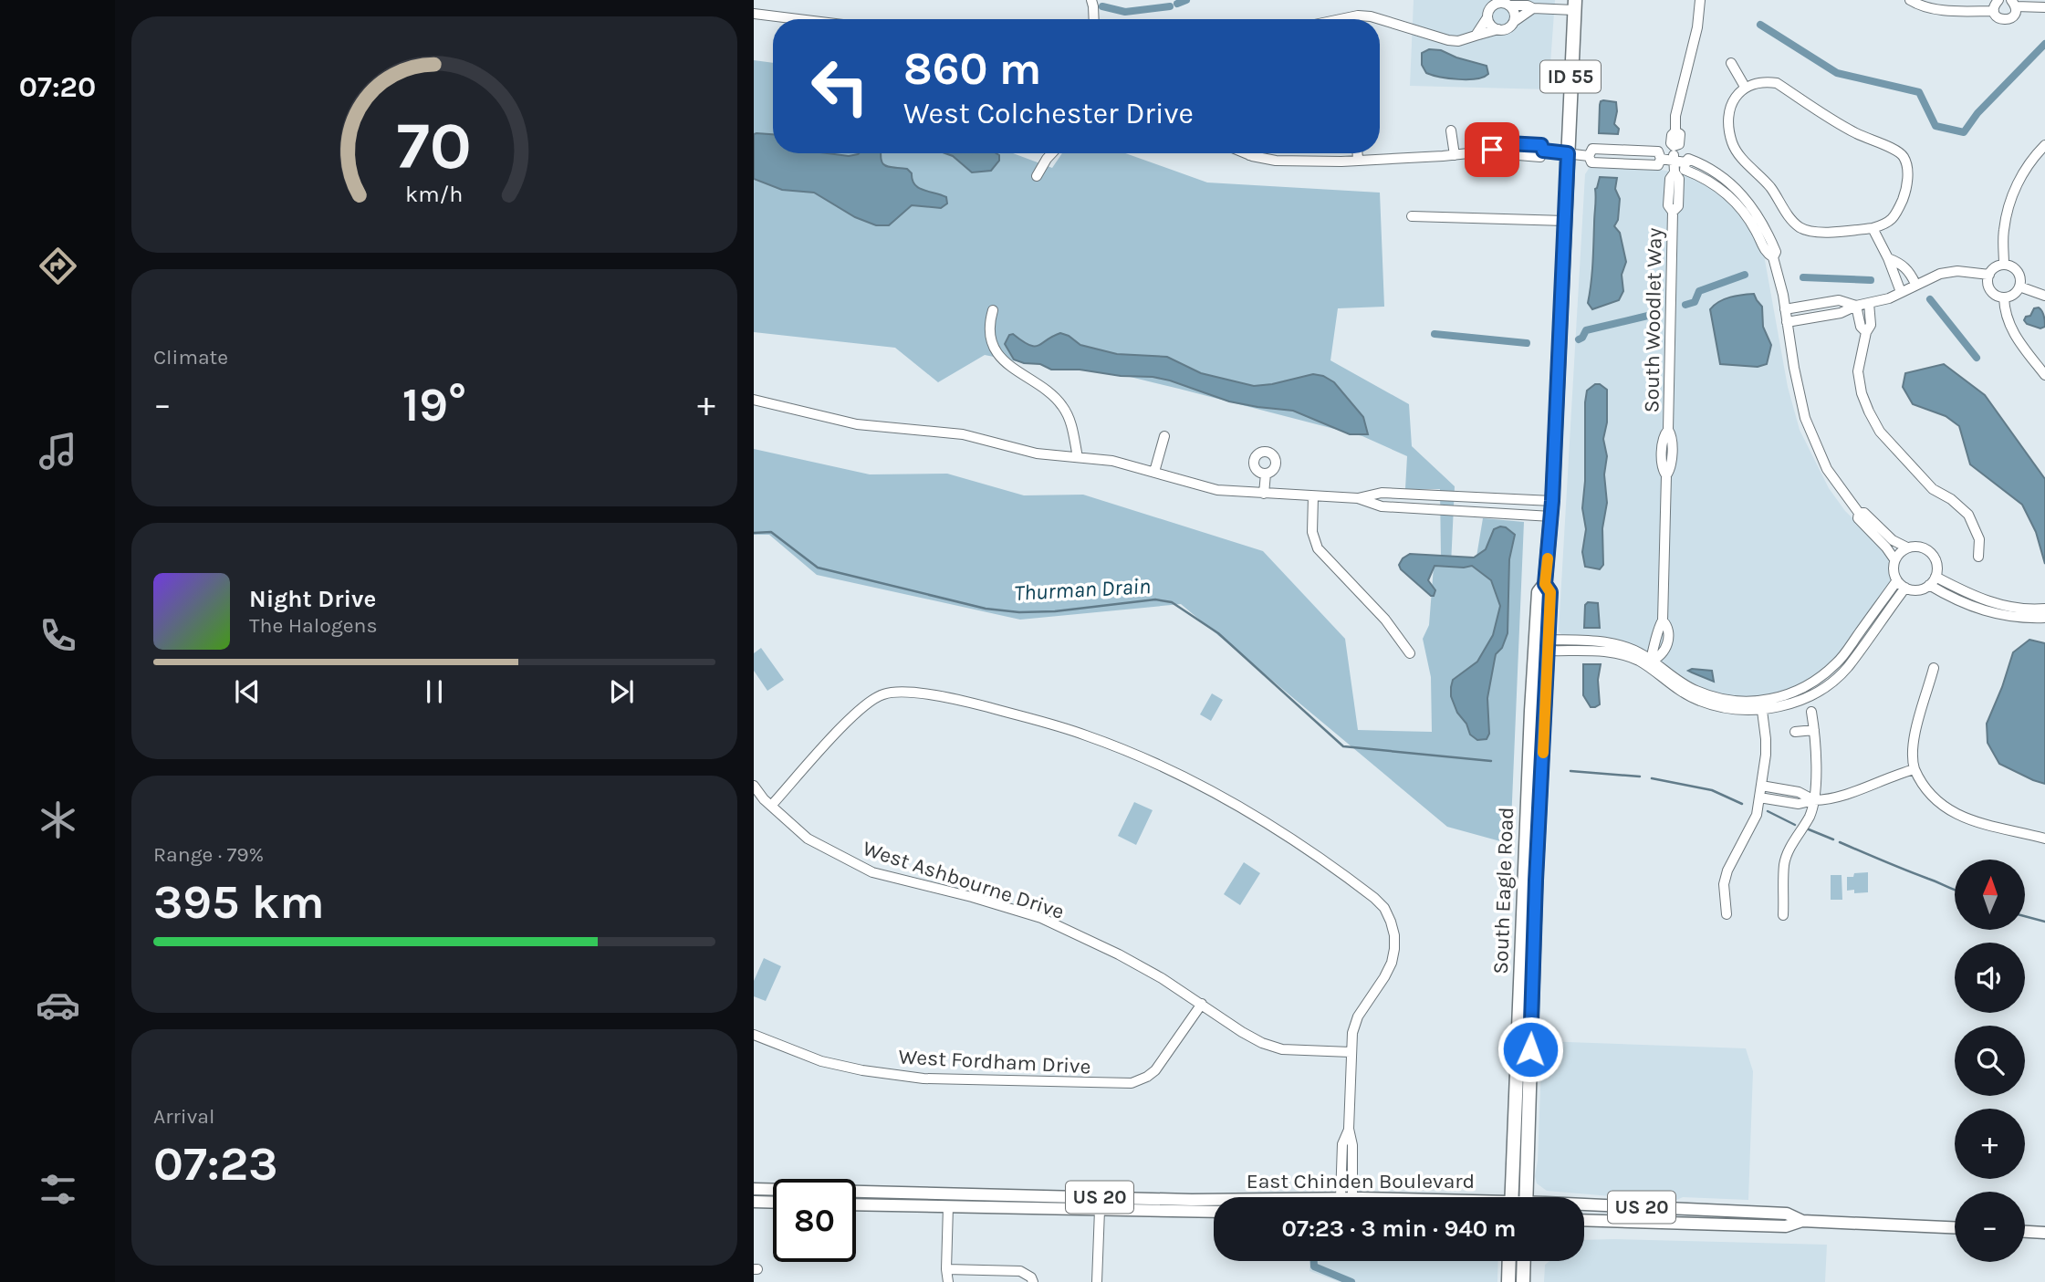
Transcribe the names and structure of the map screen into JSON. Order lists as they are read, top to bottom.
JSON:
{
  "streets": {
    "highway": ["ID 55", "South Eagle Road"],
    "main road": ["East Chinden Boulevard", "US 20"],
    "street": ["South Woodlet Way", "West Ashbourne Drive", "West Fordham Drive"]
  },
  "crossings": [
    ["West Ashbourne Drive", "West Fordham Drive"],
    ["East Chinden Boulevard", "US 20"]
  ],
  "water": ["Thurman Drain"],
  "north": "top",
  "page": {
    "tabs": "07:20",
    "turn": ["860 m", "West Colchester Drive"],
    "tile": [
      "Climate",
      ["Range · 79%", "395 km"],
      ["Arrival", "07:23"]
    ],
    "heat": ["−", "19°", "+"],
    "song": ["Night Drive", "The Halogens"],
    "map_buttons": ["+", "−"],
    "limit": "80",
    "trip": "07:23 · 3 min · 940 m",
    "gauge": ["70", "km/h"]
  }
}
